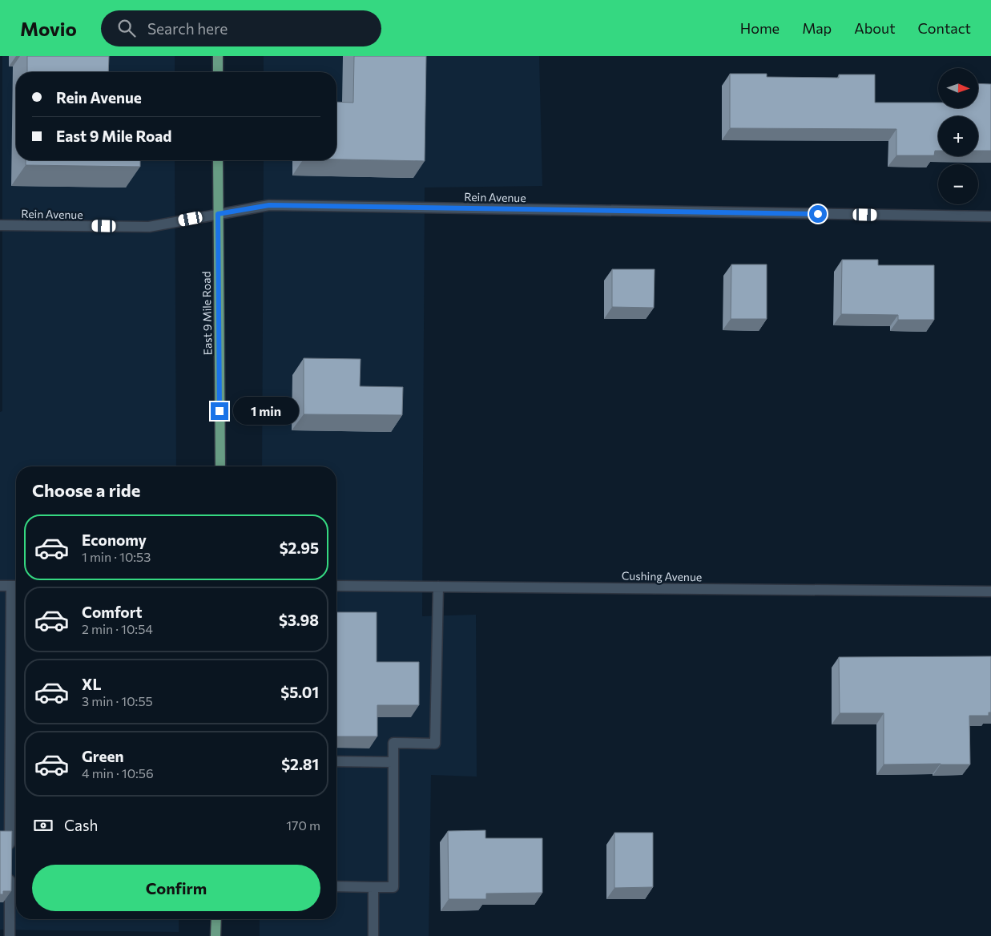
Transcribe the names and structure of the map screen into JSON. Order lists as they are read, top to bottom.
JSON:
{
  "streets": {
    "main road": ["East 9 Mile Road"],
    "street": ["Rein Avenue", "Cushing Avenue"]
  },
  "crossings": [
    ["Rein Avenue", "East 9 Mile Road"]
  ],
  "north": "right",
  "page": {
    "header": "Movio",
    "search": "Search here",
    "nav": [
      "Home",
      "Map",
      "About",
      "Contact"
    ],
    "map_buttons": ["+", "−"],
    "banner": ["Rein Avenue", "East 9 Mile Road"],
    "bubble": "1 min",
    "heading": "Choose a ride",
    "list": [
      {
        "name": "Economy",
        "note": "1 min · 10:53",
        "value": "$2.95"
      },
      {
        "name": "Comfort",
        "note": "2 min · 10:54",
        "value": "$3.98"
      },
      {
        "name": "XL",
        "note": "3 min · 10:55",
        "value": "$5.01"
      },
      {
        "name": "Green",
        "note": "4 min · 10:56",
        "value": "$2.81"
      }
    ],
    "pay": ["Cash", "170 m"],
    "buttons": "Confirm"
  }
}
